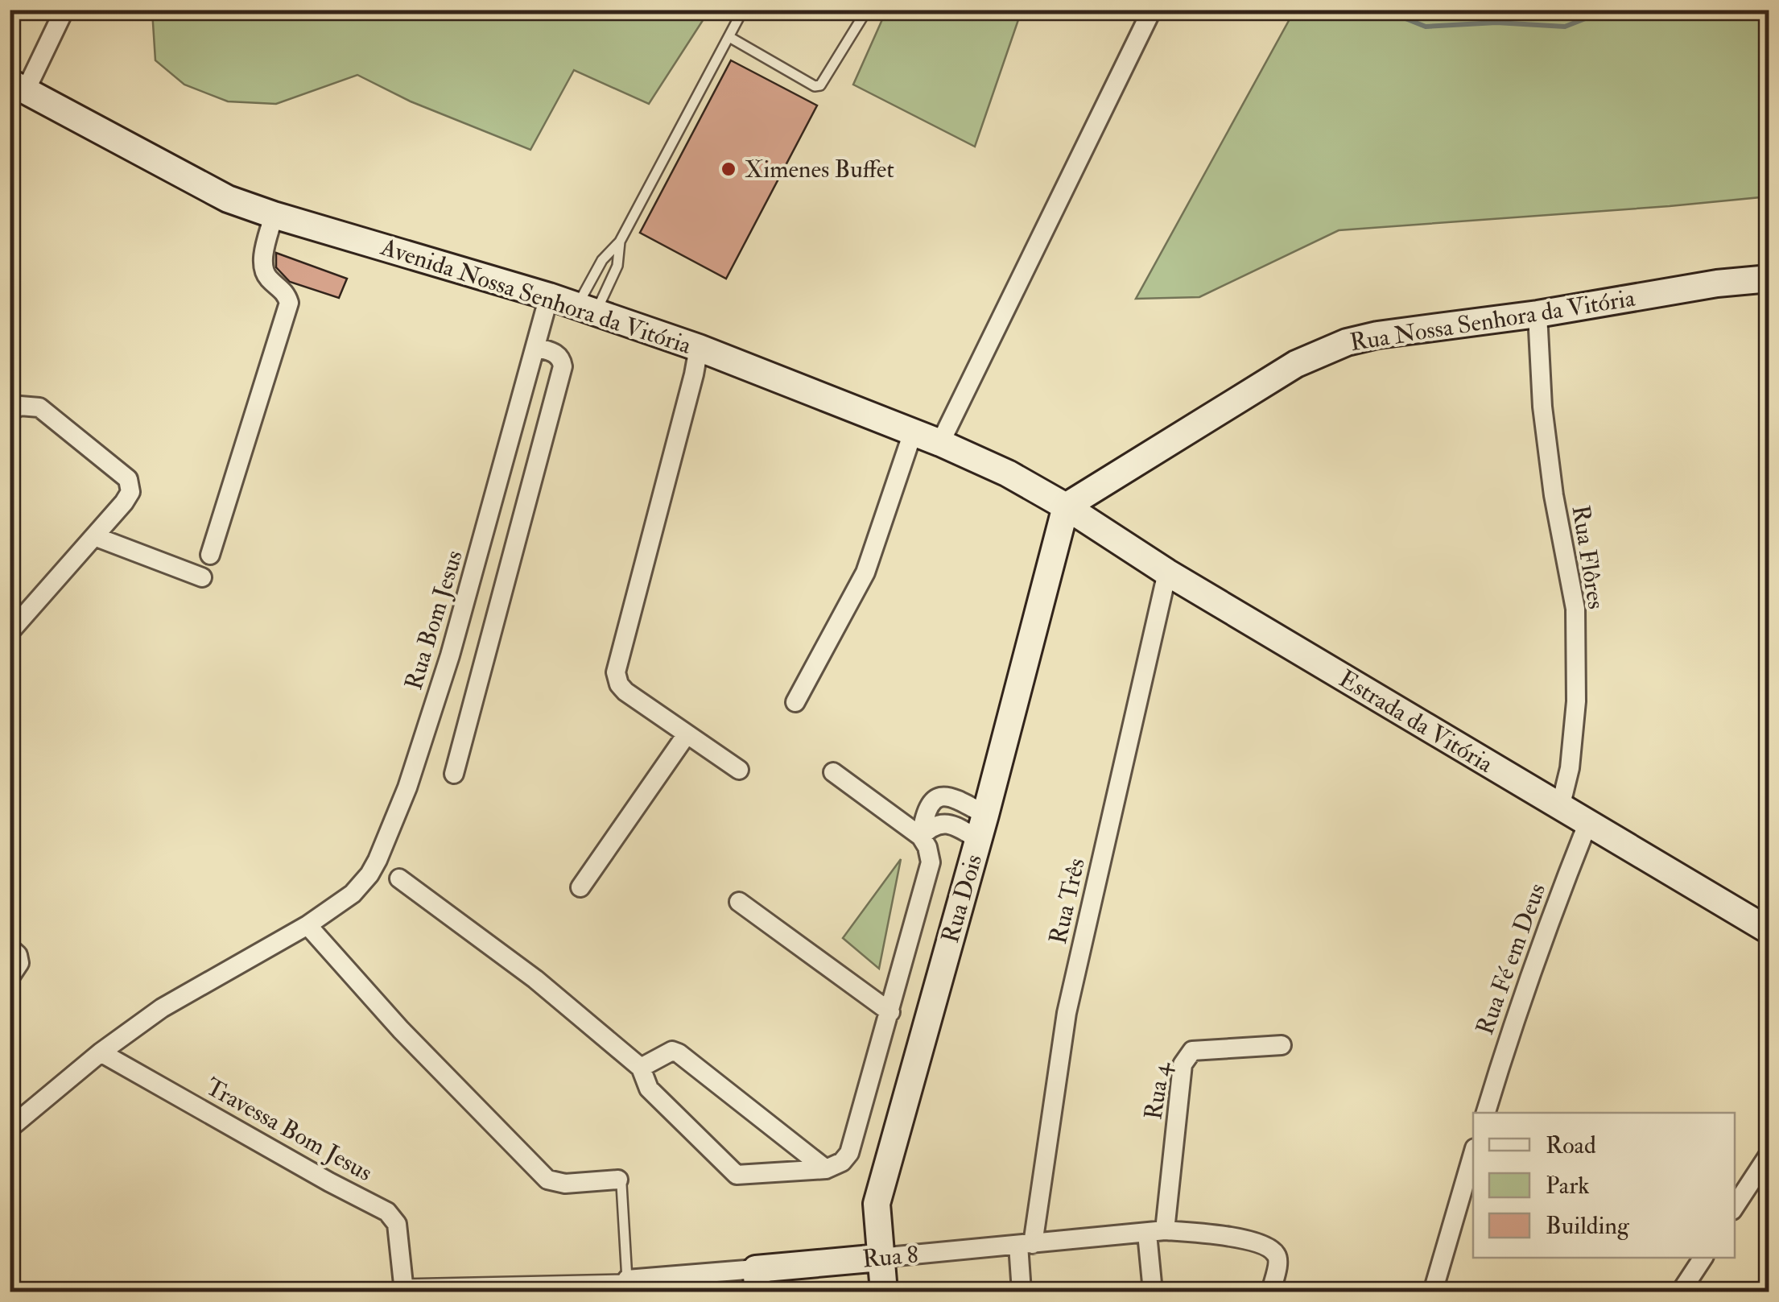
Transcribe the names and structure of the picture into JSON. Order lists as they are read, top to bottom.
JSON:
{
  "streets": {
    "main road": [
      "Avenida Nossa Senhora da Vitória",
      "Rua Nossa Senhora da Vitória",
      "Estrada da Vitória",
      "Rua Dois",
      "Rua 8"
    ],
    "street": [
      "Rua Flôres",
      "Rua Bom Jesus",
      "Rua Três",
      "Rua Fé em Deus",
      "Rua 4",
      "Travessa Bom Jesus"
    ]
  },
  "crossings": [
    ["Avenida Nossa Senhora da Vitória", "Rua Nossa Senhora da Vitória"],
    ["Avenida Nossa Senhora da Vitória", "Rua Bom Jesus"],
    ["Avenida Nossa Senhora da Vitória", "Estrada da Vitória"],
    ["Avenida Nossa Senhora da Vitória", "Rua Dois"],
    ["Rua Nossa Senhora da Vitória", "Rua Flôres"],
    ["Rua Nossa Senhora da Vitória", "Estrada da Vitória"],
    ["Rua Nossa Senhora da Vitória", "Rua Dois"],
    ["Rua Flôres", "Estrada da Vitória"],
    ["Rua Bom Jesus", "Travessa Bom Jesus"],
    ["Estrada da Vitória", "Rua Dois"],
    ["Estrada da Vitória", "Rua Três"],
    ["Estrada da Vitória", "Rua Fé em Deus"],
    ["Rua Dois", "Rua 8"],
    ["Rua Três", "Rua 8"],
    ["Rua 4", "Rua 8"],
    ["Travessa Bom Jesus", "Rua 8"]
  ],
  "places": ["Ximenes Buffet"],
  "legend": ["Road", "Park", "Building"]
}
